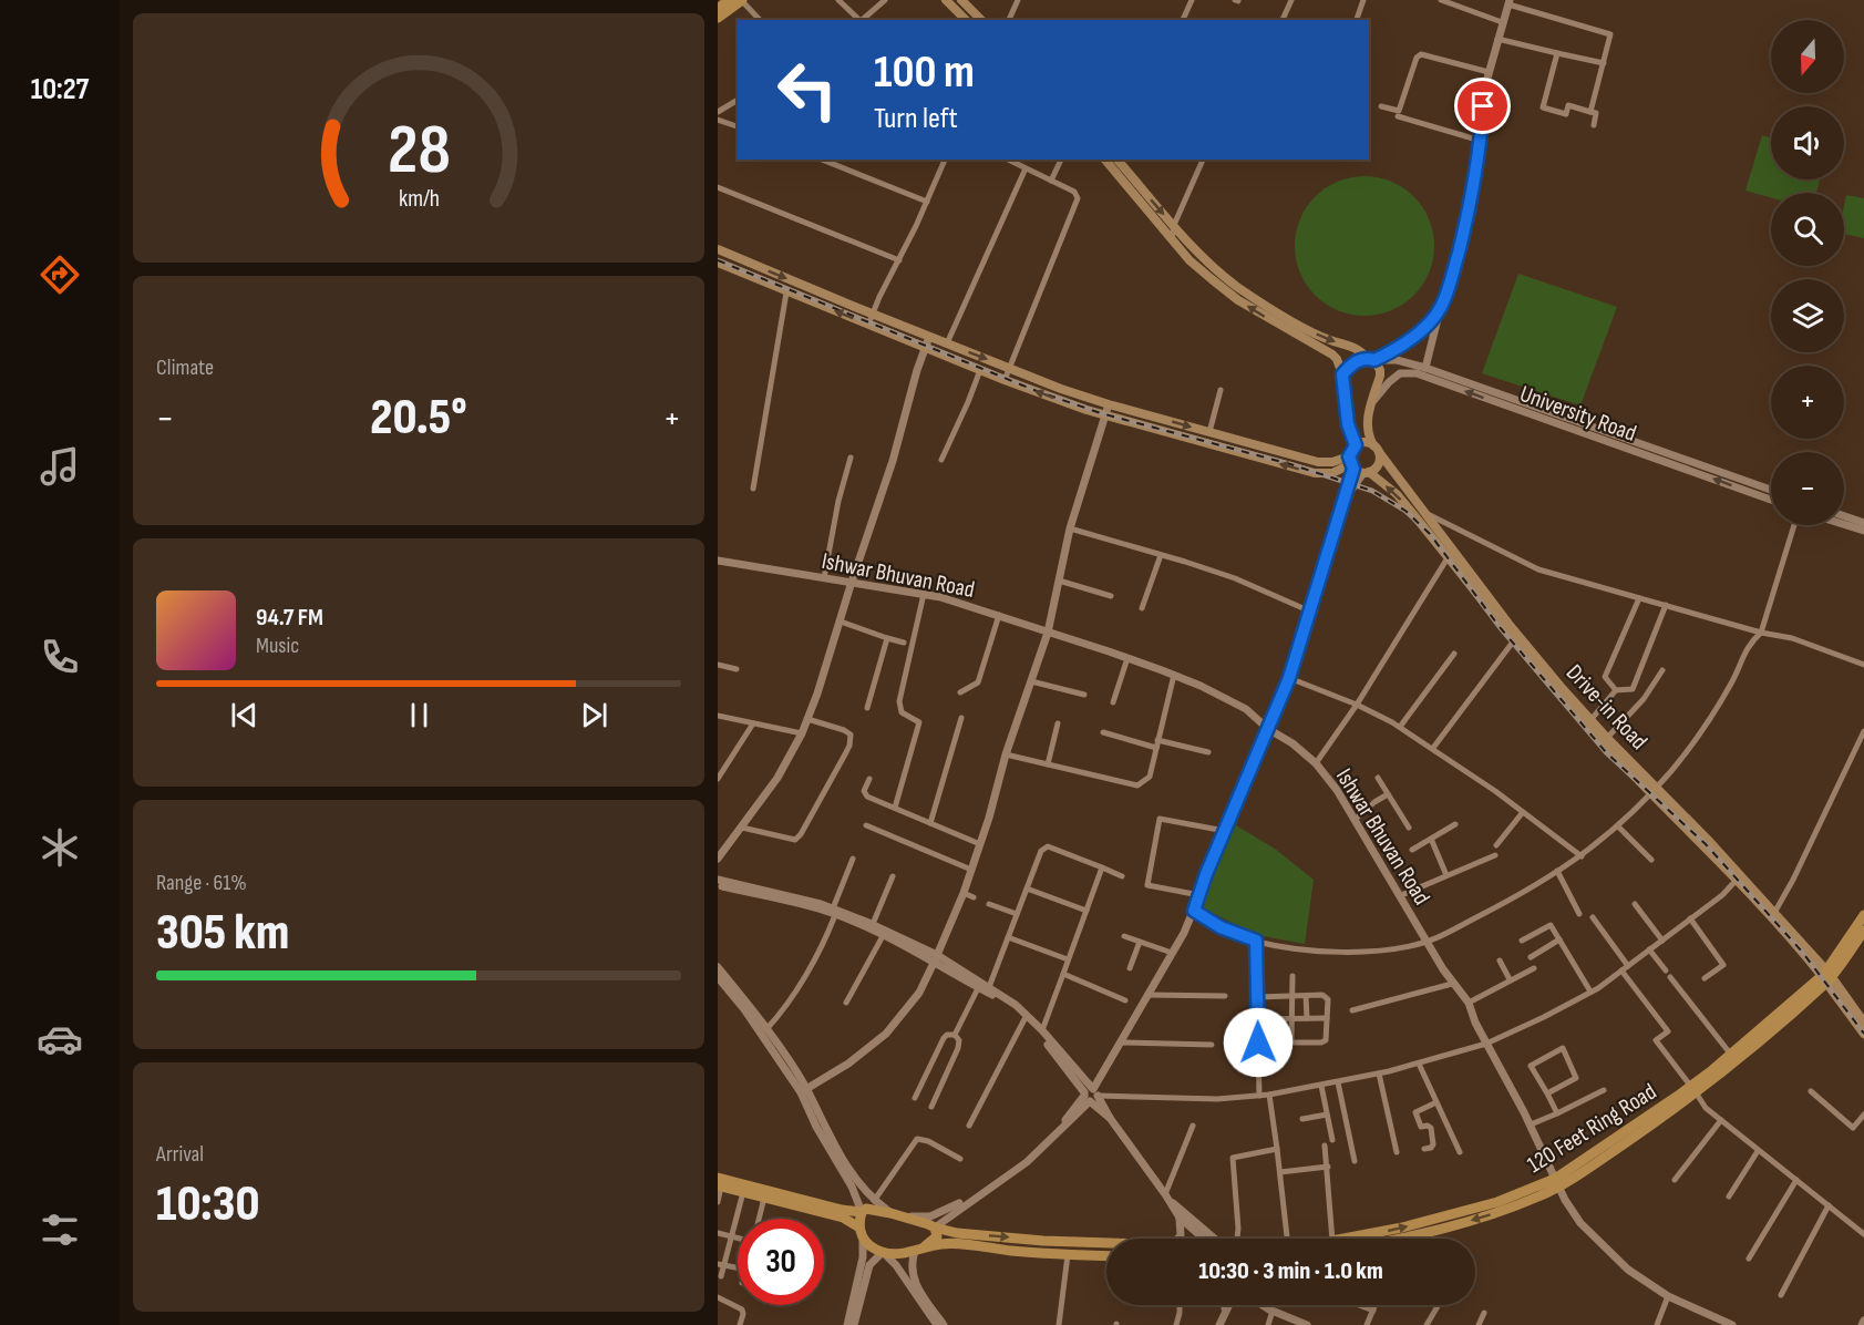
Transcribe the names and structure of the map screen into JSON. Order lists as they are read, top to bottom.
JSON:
{
  "streets": {
    "main road": ["Drive-in Road", "120 Feet Ring Road"],
    "street": ["University Road", "Ishwar Bhuvan Road"]
  },
  "crossings": [
    ["Ishwar Bhuvan Road", "120 Feet Ring Road"],
    ["Drive-in Road", "120 Feet Ring Road"]
  ],
  "north": "bottom",
  "page": {
    "tabs": "10:27",
    "map_buttons": ["+", "−"],
    "turn": ["100 m", "Turn left"],
    "tile": [
      "Climate",
      ["Range · 61%", "305 km"],
      ["Arrival", "10:30"]
    ],
    "heat": ["−", "20.5°", "+"],
    "song": ["94.7 FM", "Music"],
    "limit": "30",
    "trip": "10:30 · 3 min · 1.0 km",
    "gauge": ["28", "km/h"]
  }
}
